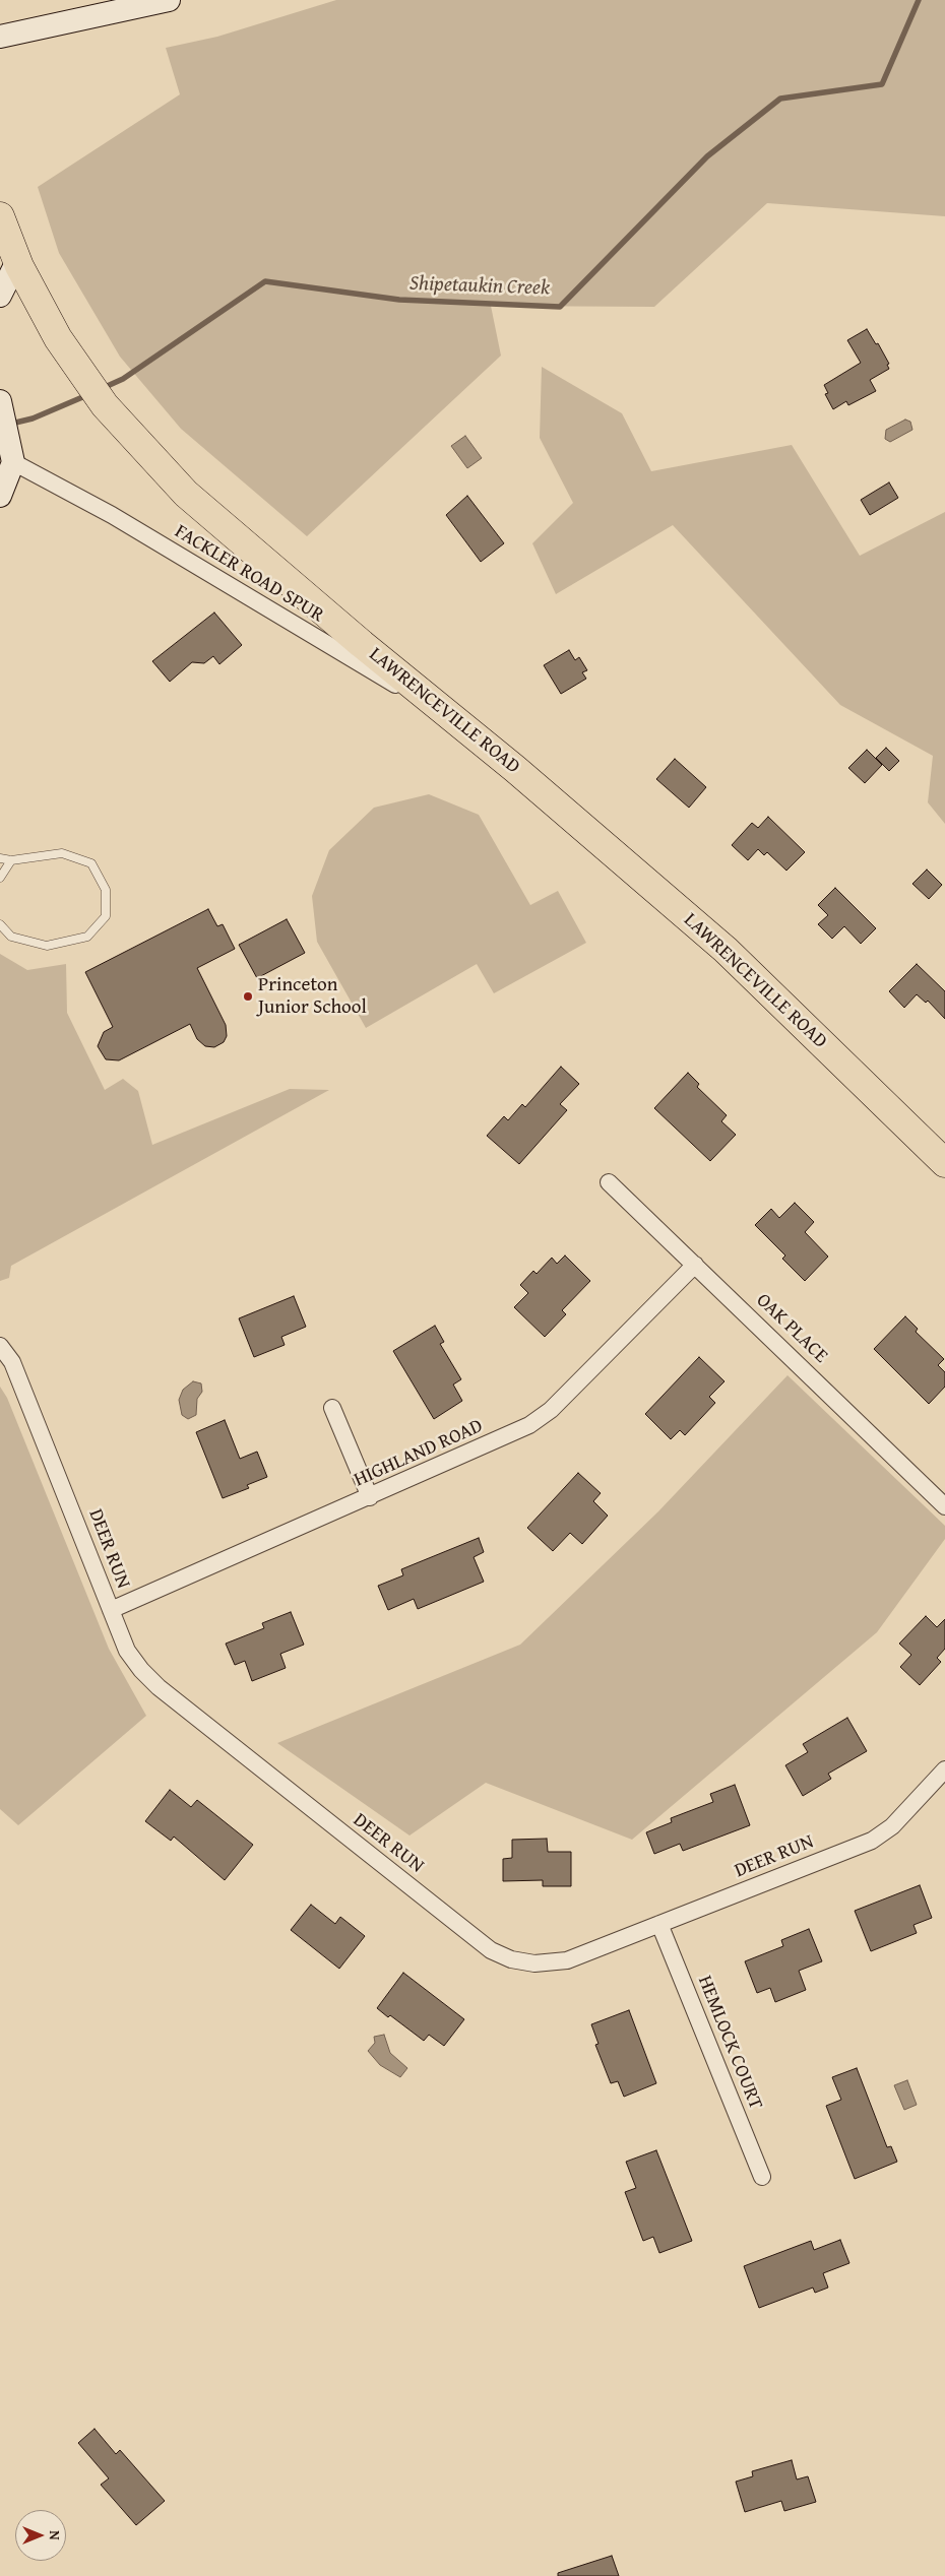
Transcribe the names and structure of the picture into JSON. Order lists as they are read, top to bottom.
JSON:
{
  "streets": {
    "highway": ["LAWRENCEVILLE ROAD"],
    "street": [
      "FACKLER ROAD SPUR",
      "OAK PLACE",
      "HIGHLAND ROAD",
      "DEER RUN",
      "HEMLOCK COURT"
    ]
  },
  "crossings": [
    ["FACKLER ROAD SPUR", "LAWRENCEVILLE ROAD"],
    ["OAK PLACE", "HIGHLAND ROAD"],
    ["HIGHLAND ROAD", "DEER RUN"],
    ["DEER RUN", "HEMLOCK COURT"]
  ],
  "water": ["Shipetaukin Creek"],
  "places": ["Princeton Junior School"],
  "north": "right"
}
